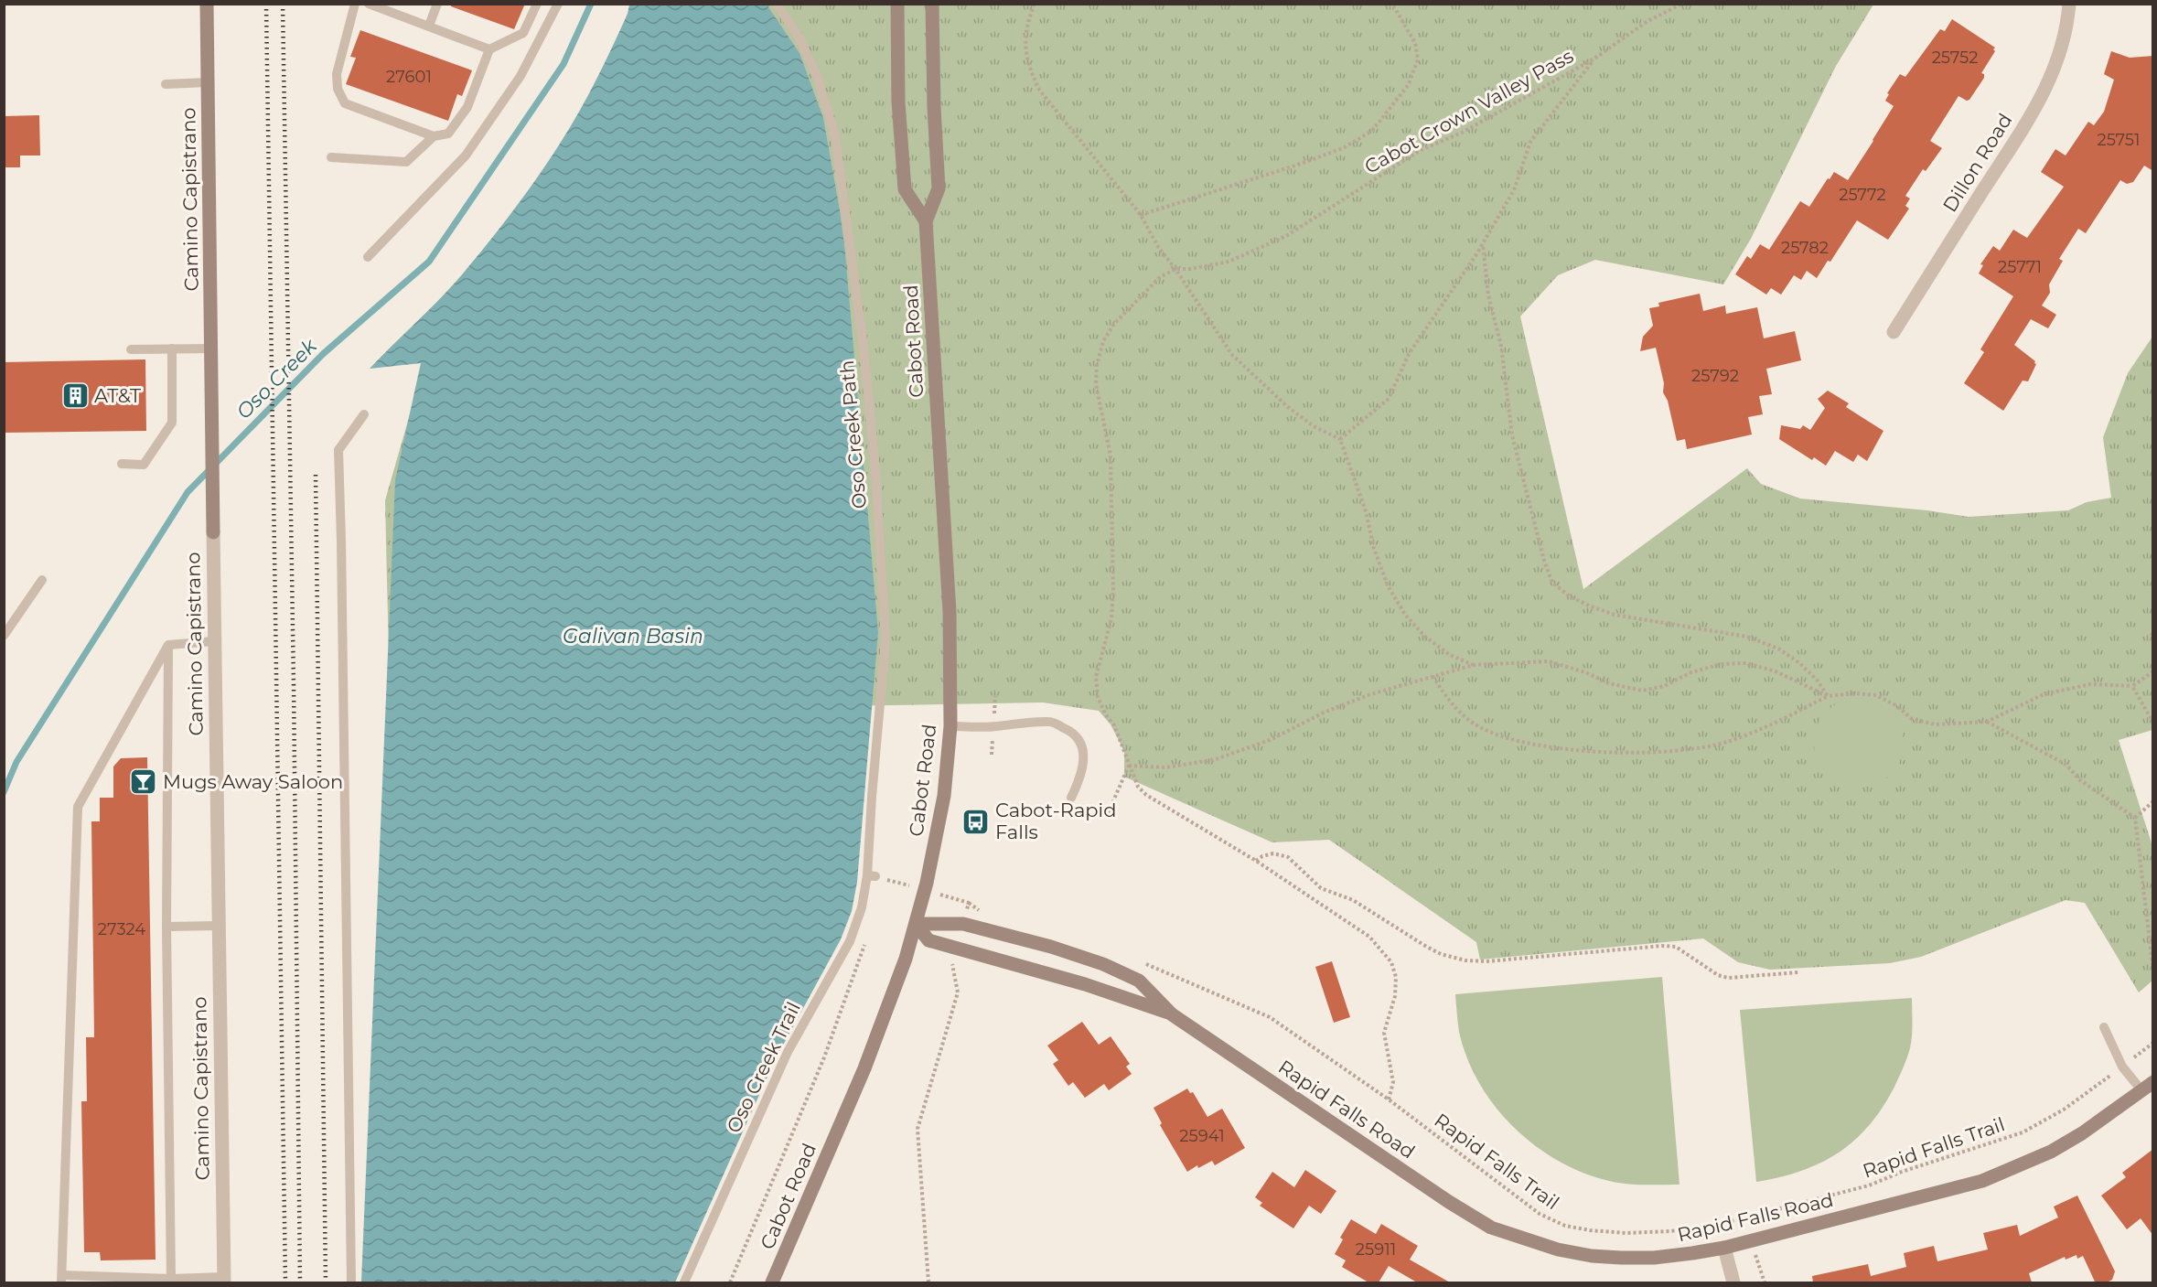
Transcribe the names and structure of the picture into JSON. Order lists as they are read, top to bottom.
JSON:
{
  "streets": {
    "street": [
      "Dillon Road",
      "Camino Capistrano",
      "Cabot Road",
      "Rapid Falls Road"
    ],
    "lane": ["Oso Creek Path", "Oso Creek Trail"],
    "path": ["Cabot Crown Valley Pass", "Rapid Falls Trail"]
  },
  "crossings": [
    ["Cabot Road", "Rapid Falls Road"],
    ["Oso Creek Path", "Oso Creek Trail"]
  ],
  "water": ["Oso Creek", "Galivan Basin"],
  "places": {
    "building": ["AT&T"],
    "bar": ["Mugs Away Saloon"],
    "bus stop": ["Cabot-Rapid Falls"]
  },
  "house_numbers": [
    "25752",
    "27601",
    "25751",
    "25772",
    "25782",
    "25771",
    "25792",
    "27324",
    "25941",
    "25911"
  ]
}
